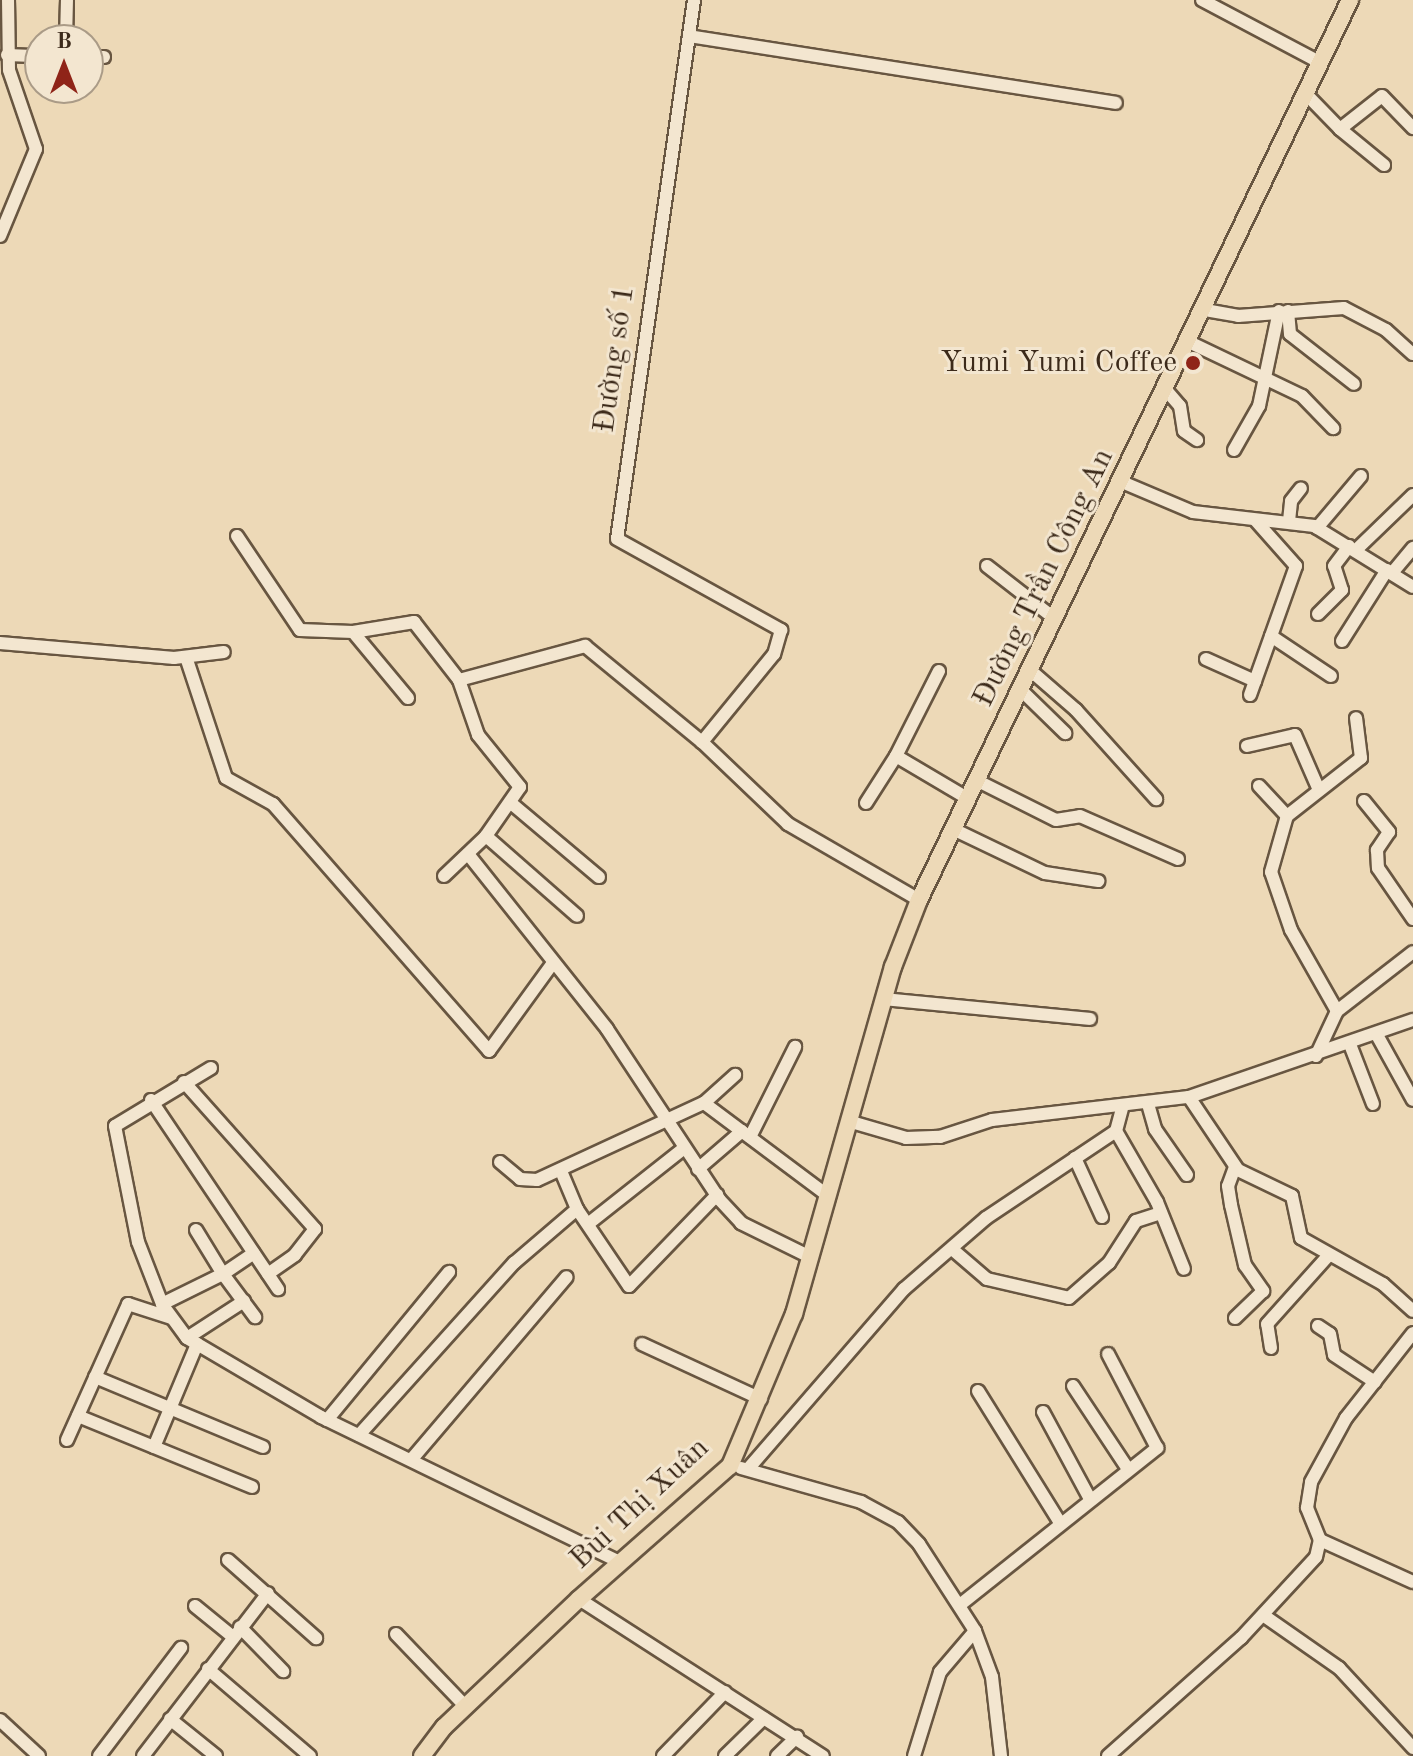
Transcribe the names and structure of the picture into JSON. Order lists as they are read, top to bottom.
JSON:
{
  "streets": {
    "main road": ["Đường Trần Công An", "Bùi Thị Xuân"],
    "street": ["Đường số 1"]
  },
  "crossings": [
    ["Đường Trần Công An", "Bùi Thị Xuân"]
  ],
  "places": ["Yumi Yumi Coffee"],
  "north": "top"
}
